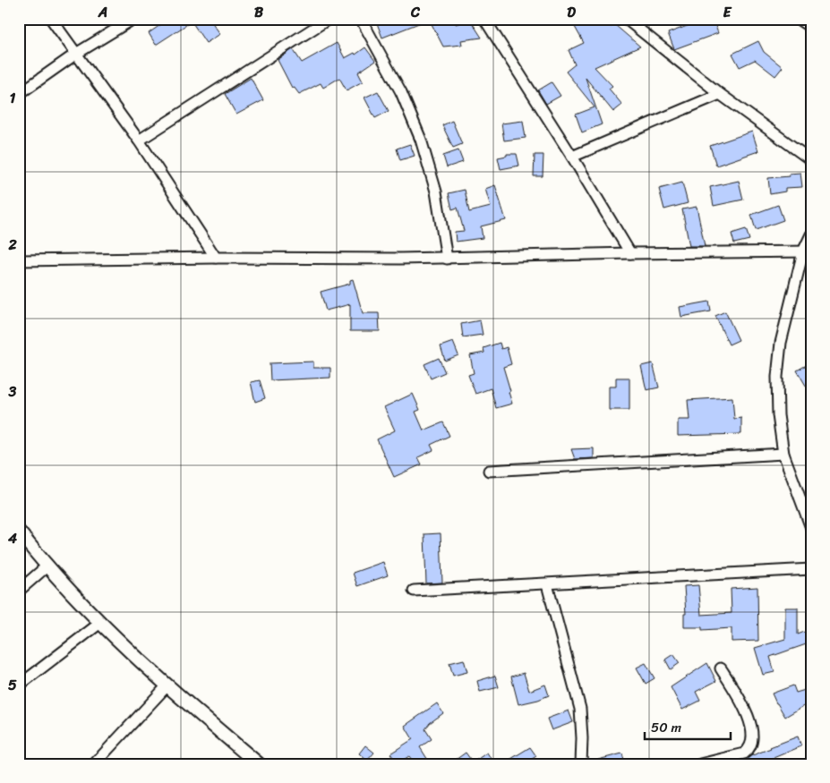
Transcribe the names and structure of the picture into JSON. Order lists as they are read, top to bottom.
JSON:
{
  "scale_bar": "50 m",
  "grid": {
    "columns": [
      "A",
      "B",
      "C",
      "D",
      "E"
    ],
    "rows": [
      "1",
      "2",
      "3",
      "4",
      "5"
    ]
  }
}
